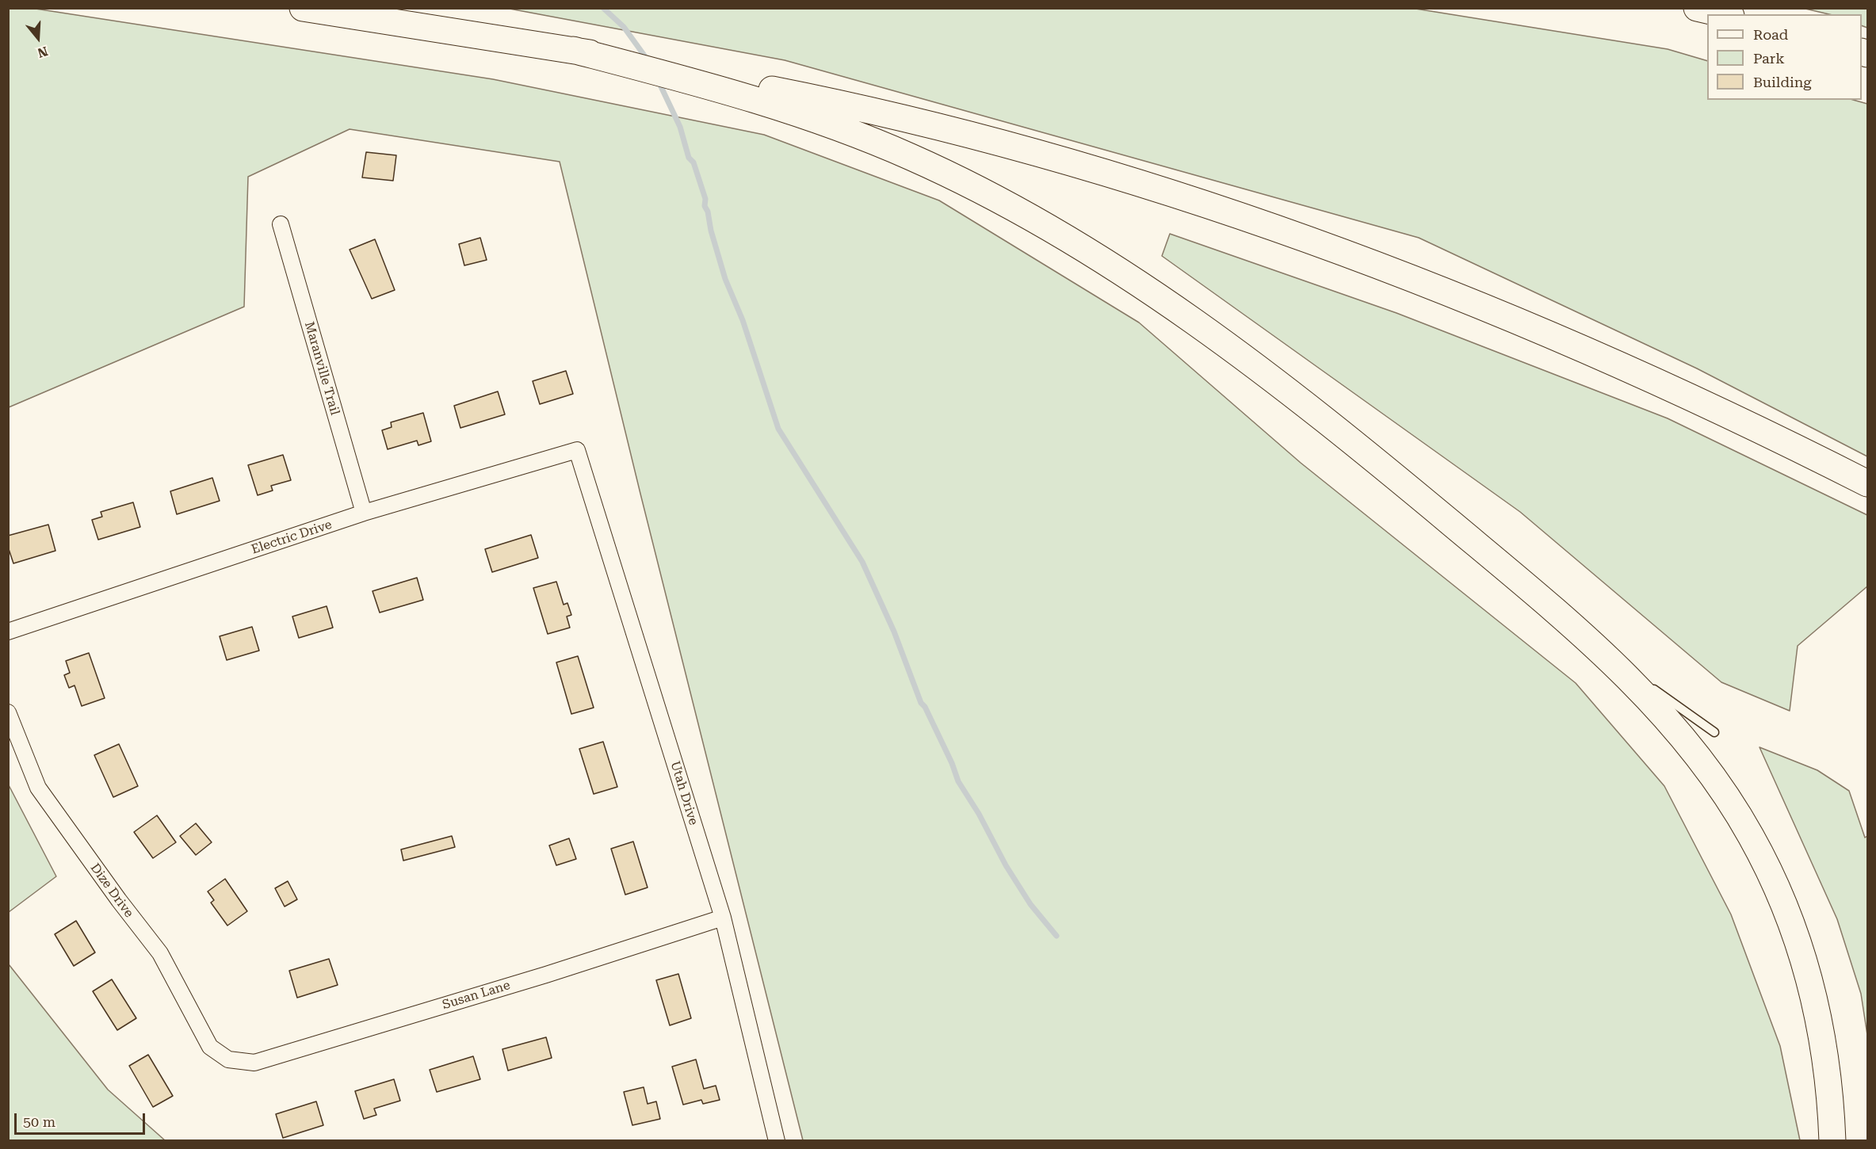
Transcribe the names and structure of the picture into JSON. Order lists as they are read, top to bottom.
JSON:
{
  "streets": {
    "street": [
      "Maranville Trail",
      "Electric Drive",
      "Utah Drive",
      "Dize Drive",
      "Susan Lane"
    ]
  },
  "crossings": [
    ["Maranville Trail", "Electric Drive"],
    ["Electric Drive", "Utah Drive"],
    ["Utah Drive", "Susan Lane"],
    ["Dize Drive", "Susan Lane"]
  ],
  "legend": ["Road", "Park", "Building"],
  "scale_bar": "50 m",
  "north": "bottom"
}
